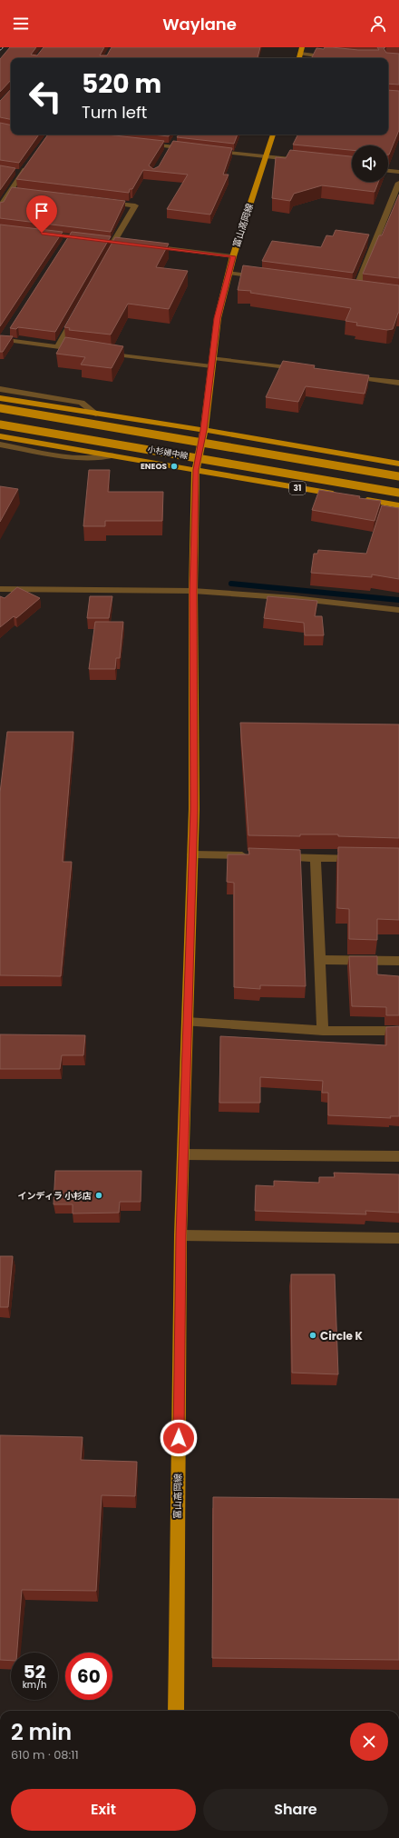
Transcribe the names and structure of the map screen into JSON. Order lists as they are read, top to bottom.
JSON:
{
  "streets": {
    "main road": ["富山高岡線", "小杉婦中線", "31"]
  },
  "crossings": [
    ["富山高岡線", "31"]
  ],
  "places": ["ENEOS", "インディラ 小杉店", "Circle K"],
  "page": {
    "header": "Waylane",
    "turn": ["520 m", "Turn left"],
    "speed": "52 km/h",
    "limit": "60",
    "heading": ["2 min", "610 m · 08:11"],
    "buttons": ["Exit", "Share"]
  }
}
